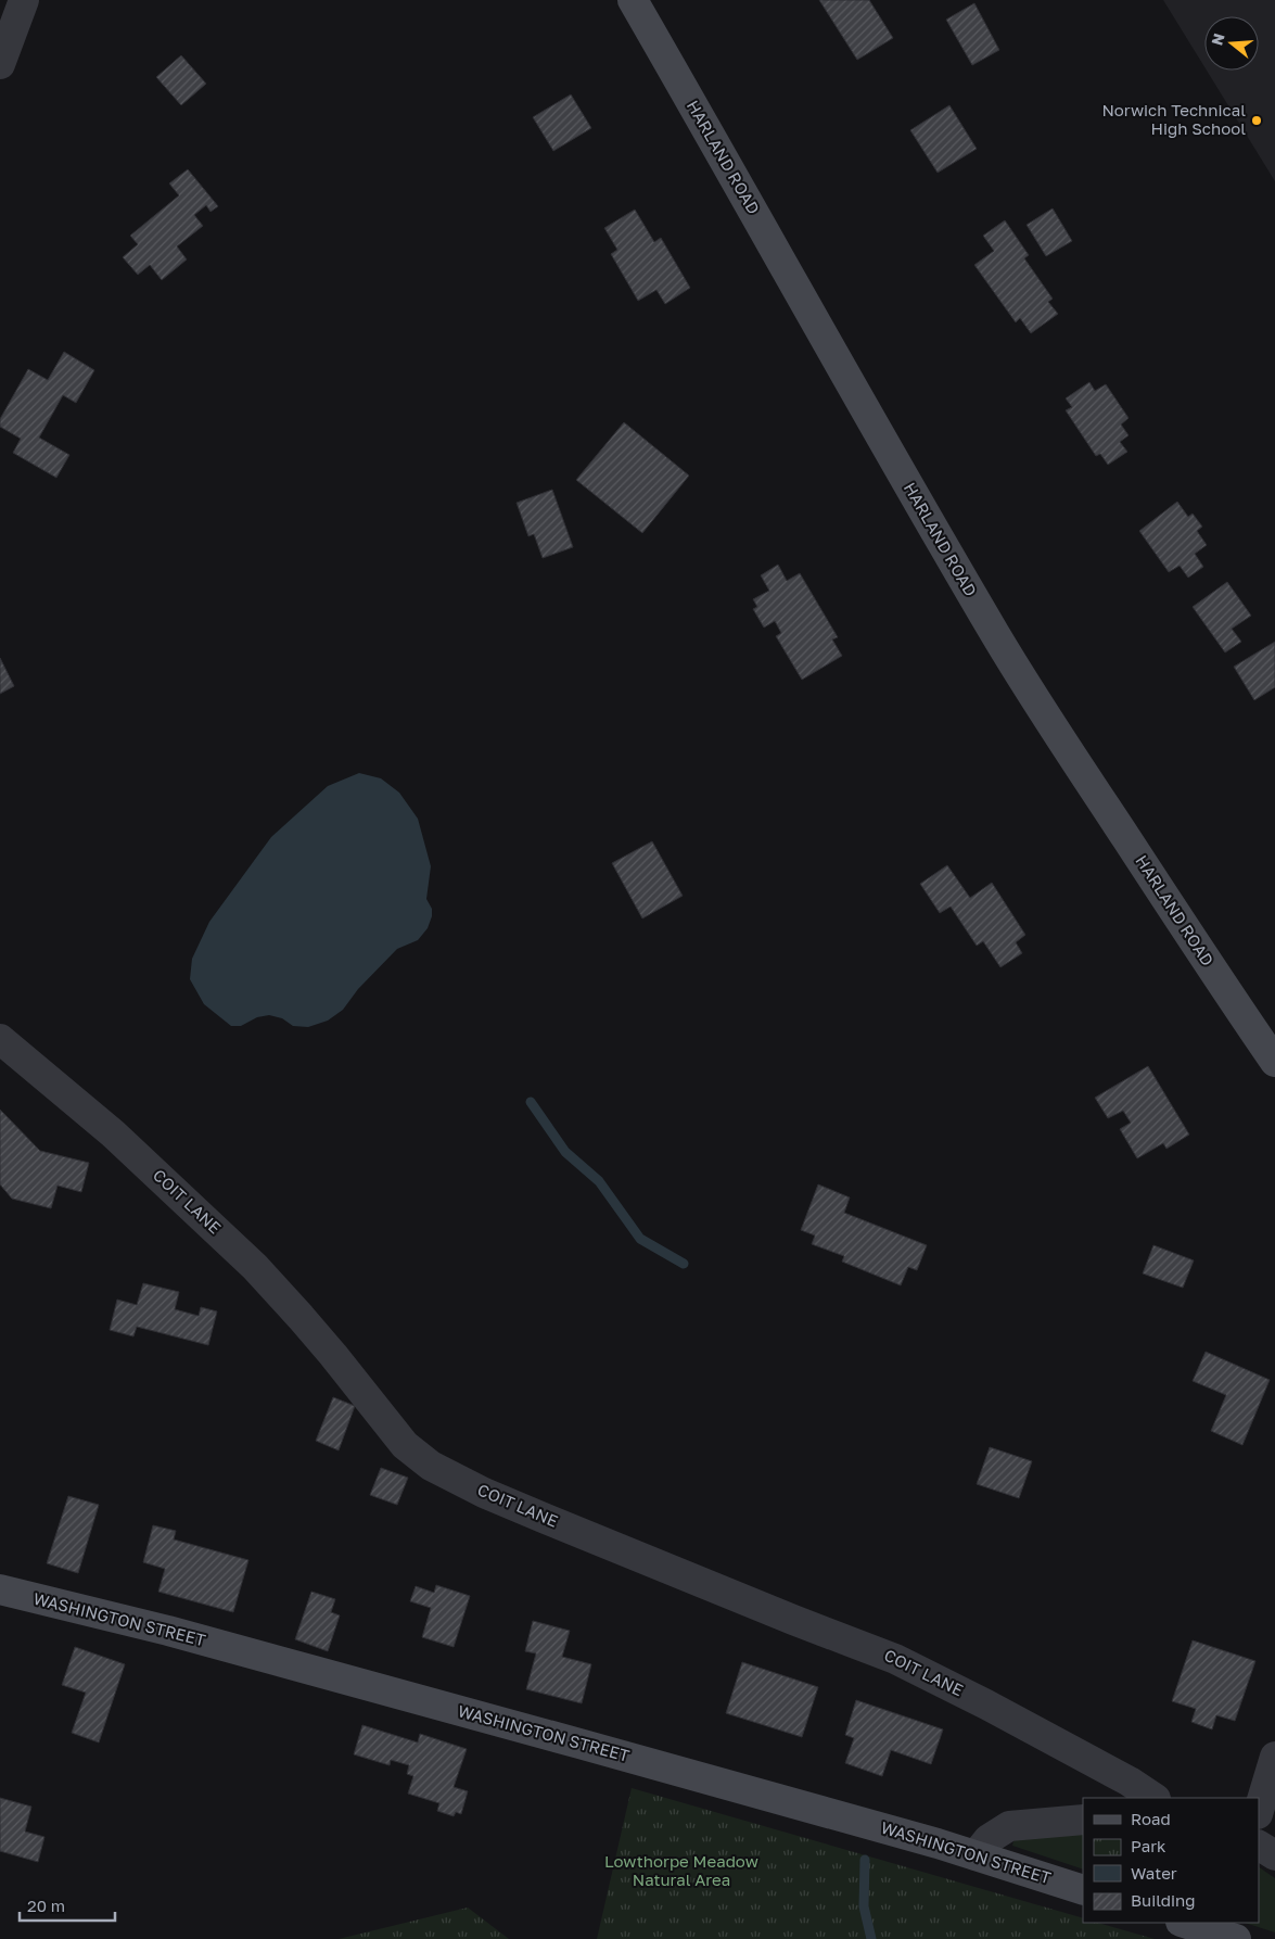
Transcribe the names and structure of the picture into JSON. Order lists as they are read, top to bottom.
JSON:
{
  "streets": {
    "main road": ["HARLAND ROAD", "WASHINGTON STREET"],
    "street": ["COIT LANE"]
  },
  "parks": ["Lowthorpe Meadow Natural Area"],
  "places": ["Norwich Technical High School"],
  "legend": [
    "Road",
    "Park",
    "Water",
    "Building"
  ],
  "scale_bar": "20 m",
  "north": "left"
}
